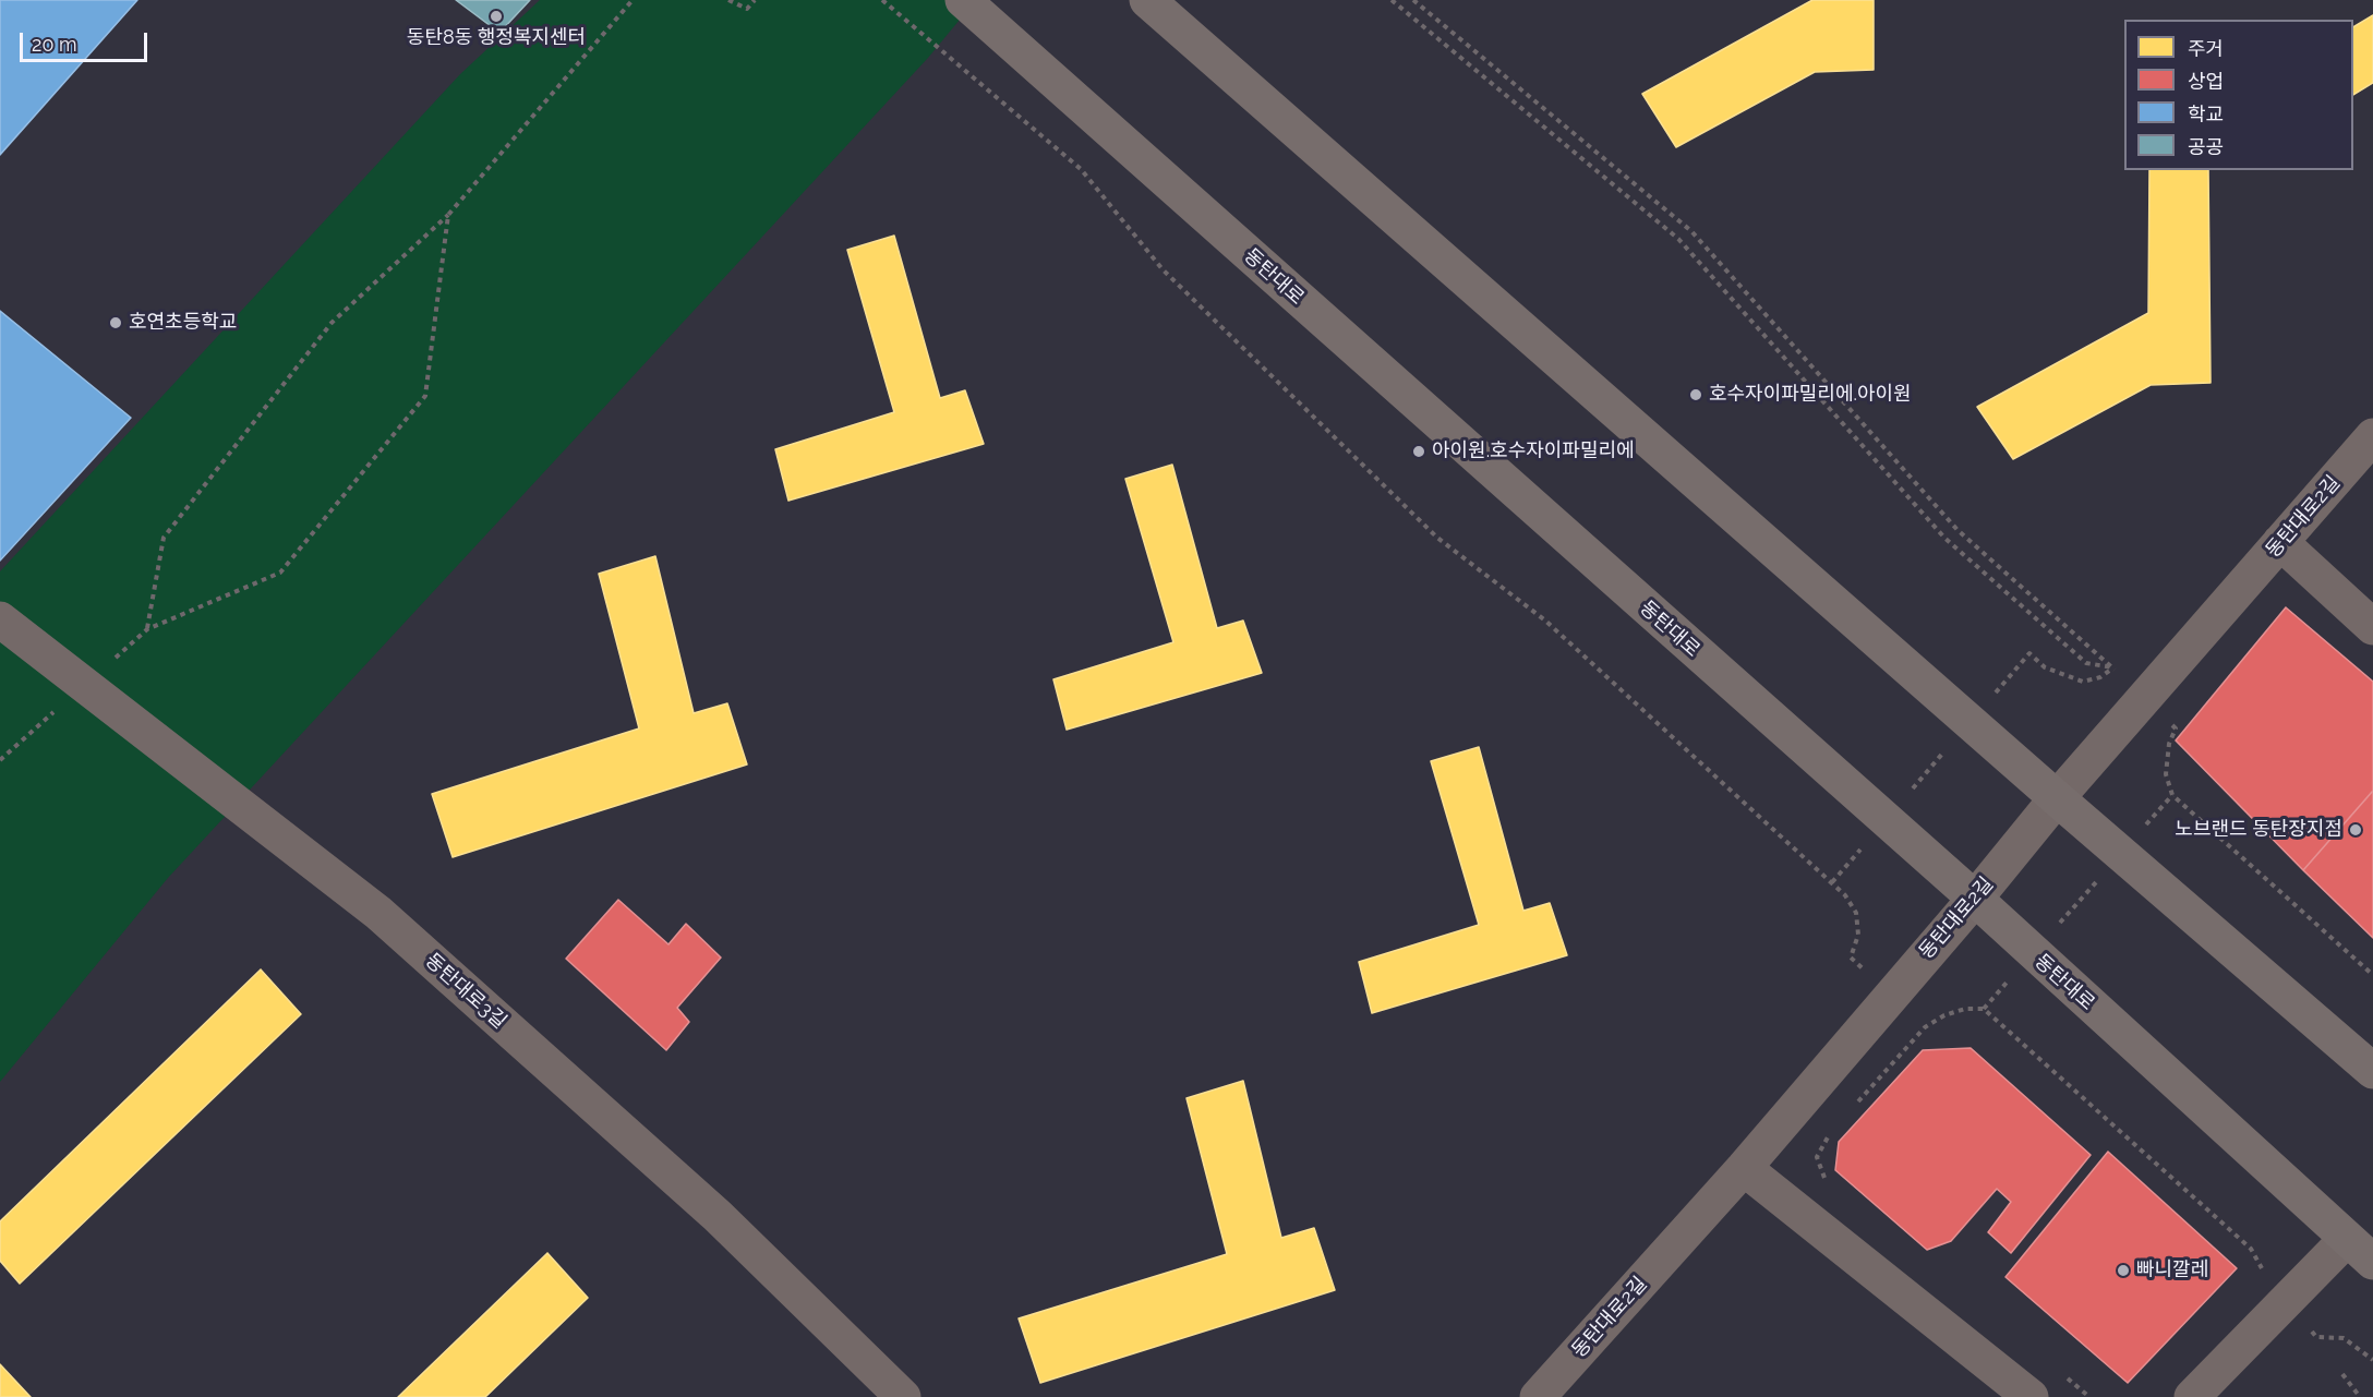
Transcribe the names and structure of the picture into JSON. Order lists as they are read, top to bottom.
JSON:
{
  "streets": {
    "main road": ["동탄대로"],
    "street": ["동탄대로2길", "동탄대로3길"]
  },
  "crossings": [
    ["동탄대로", "동탄대로2길"]
  ],
  "places": [
    "동탄8동 행정복지센터",
    "호연초등학교",
    "호수자이파밀리에.아이원",
    "아이원.호수자이파밀리에",
    "노브랜드 동탄장지점",
    "빠니깔레"
  ],
  "legend": [
    "주거",
    "상업",
    "학교",
    "공공"
  ],
  "scale_bar": "20 m"
}
